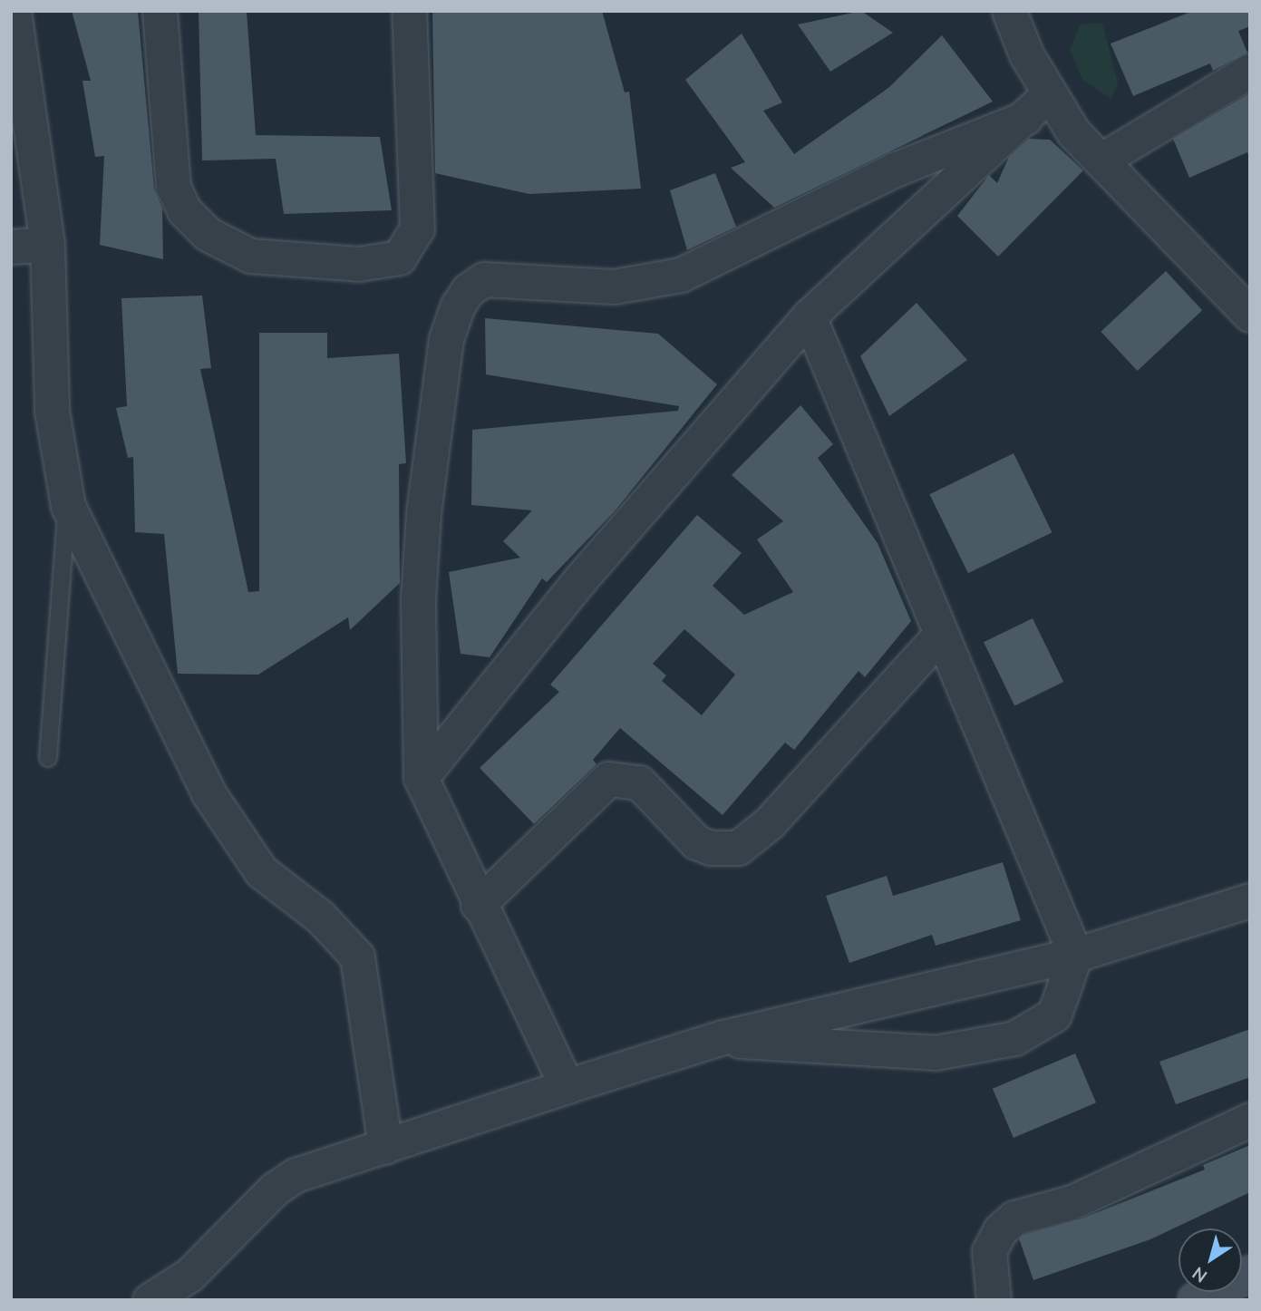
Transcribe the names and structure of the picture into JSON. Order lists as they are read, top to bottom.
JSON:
{
  "north": "bottom left"
}
